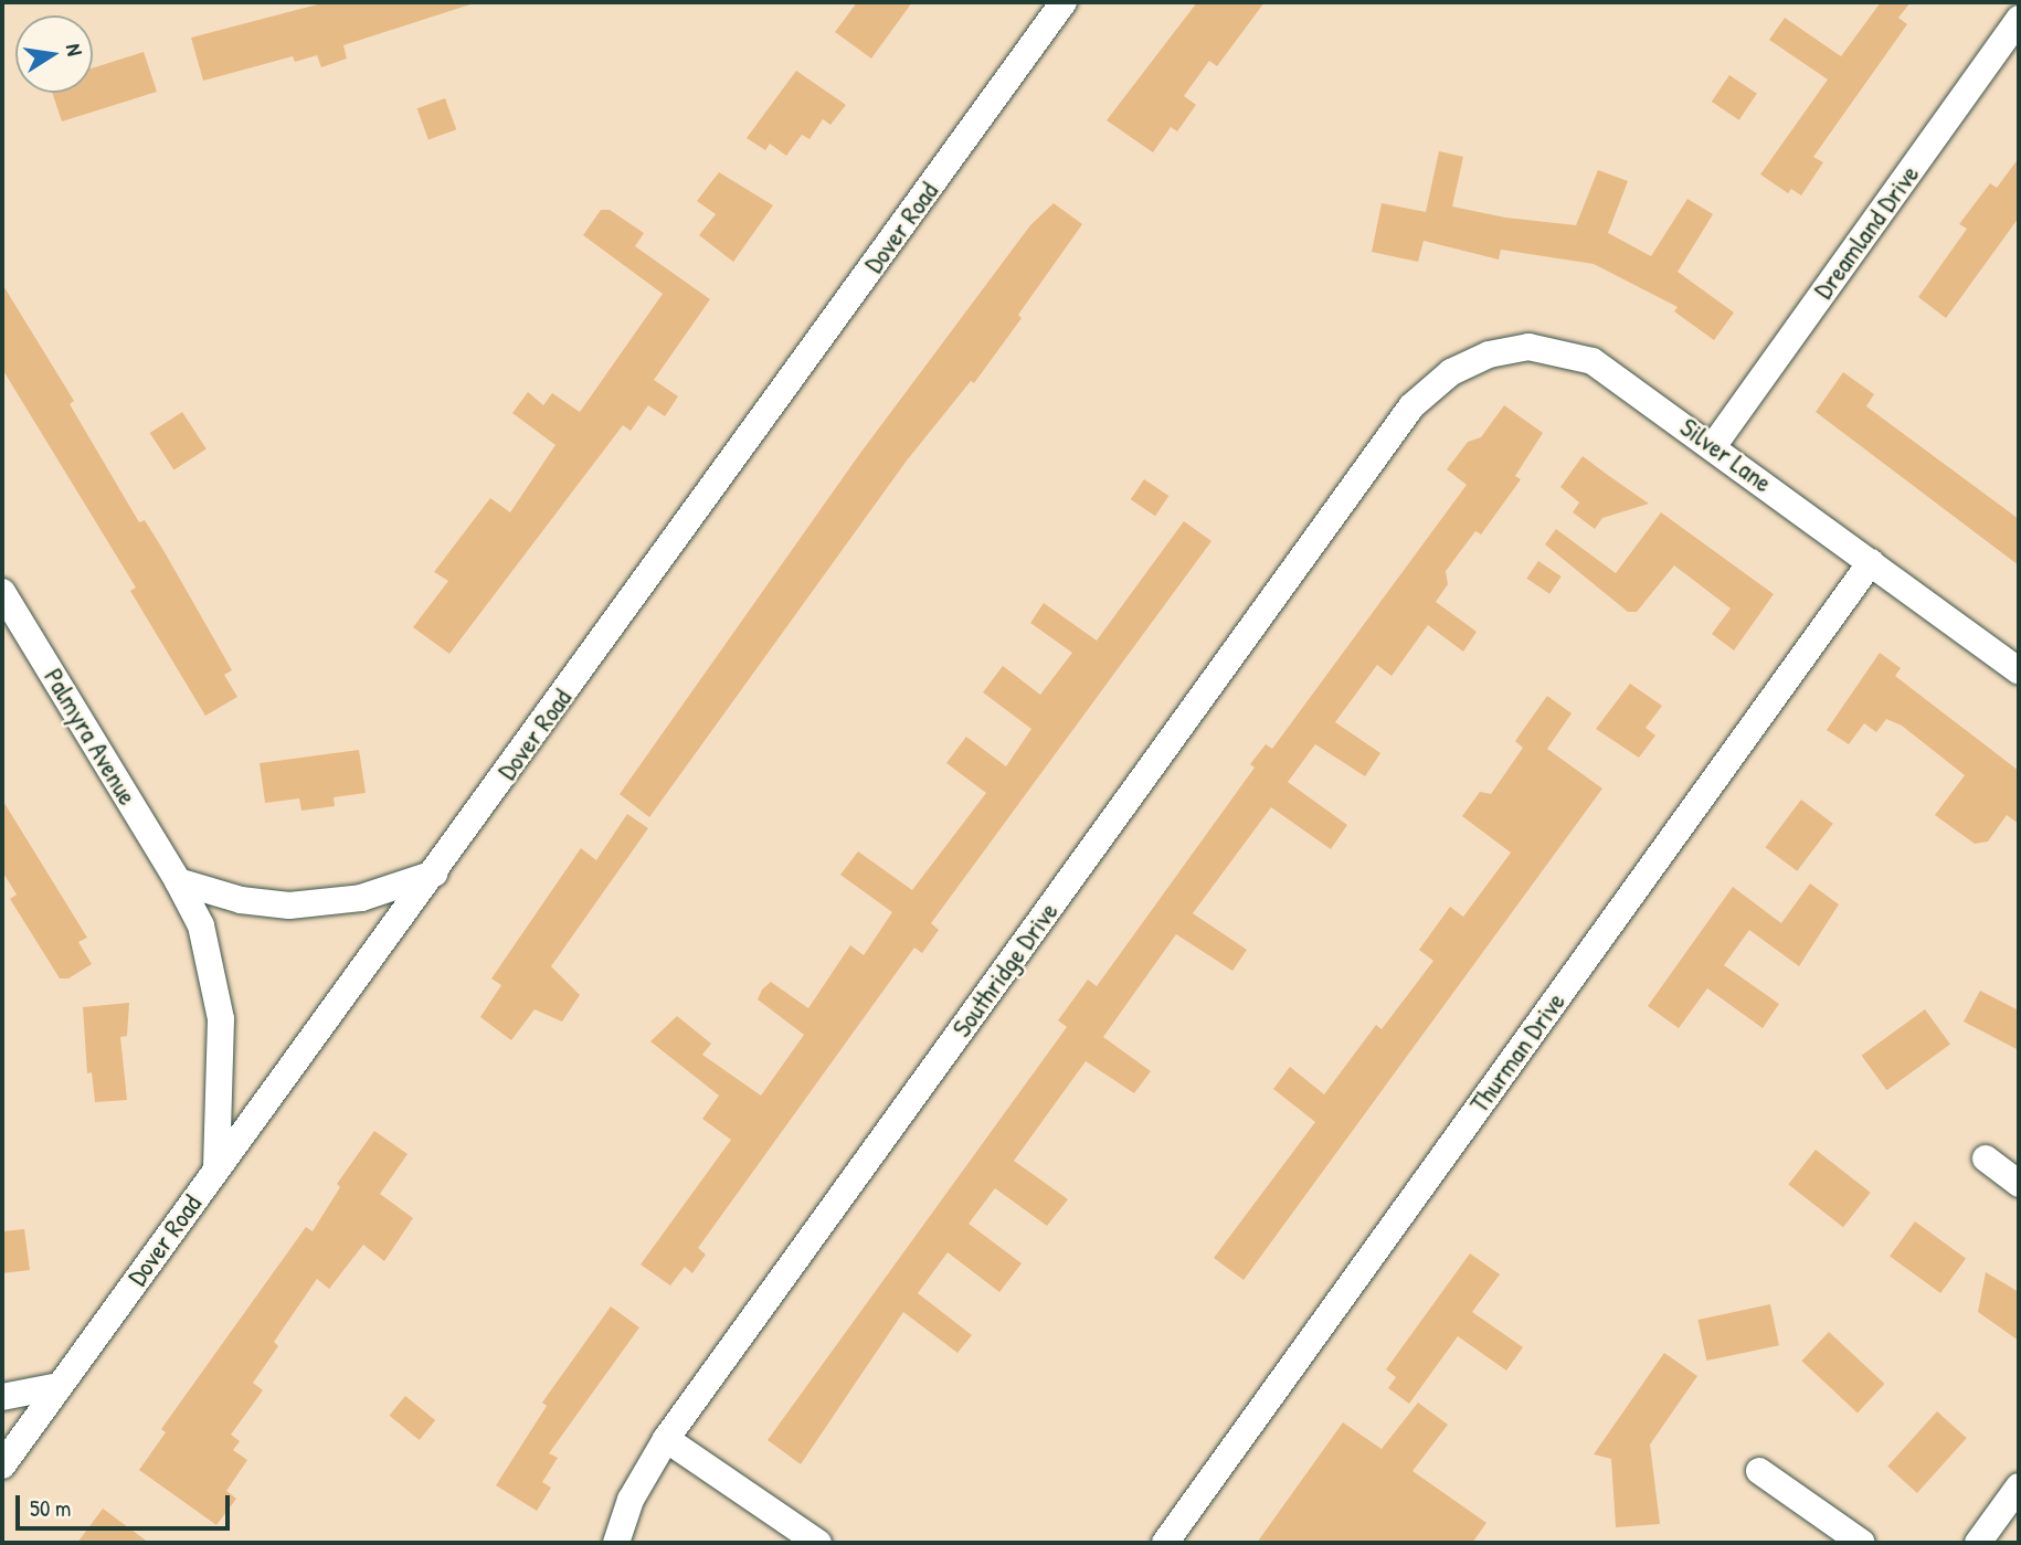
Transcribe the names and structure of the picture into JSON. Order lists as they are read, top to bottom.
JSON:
{
  "streets": {
    "street": [
      "Dover Road",
      "Dreamland Drive",
      "Silver Lane",
      "Palmyra Avenue",
      "Southridge Drive",
      "Thurman Drive"
    ]
  },
  "crossings": [
    ["Dover Road", "Palmyra Avenue"],
    ["Dreamland Drive", "Silver Lane"],
    ["Silver Lane", "Southridge Drive"],
    ["Silver Lane", "Thurman Drive"]
  ],
  "scale_bar": "50 m",
  "north": "right"
}
